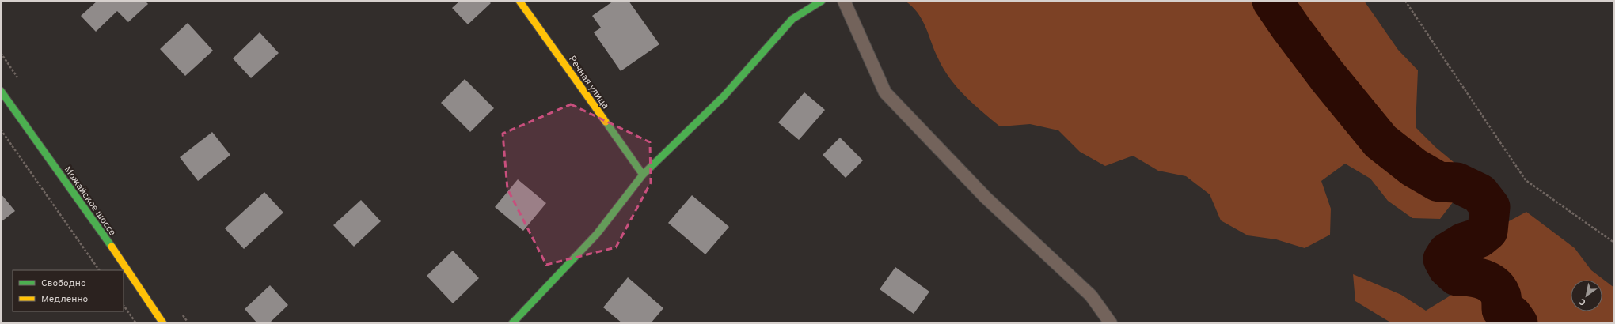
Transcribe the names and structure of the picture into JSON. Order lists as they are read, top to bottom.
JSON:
{
  "streets": {
    "street": ["Речная улица", "Можайское шоссе"]
  },
  "legend": ["Свободно", "Медленно"],
  "north": "bottom left"
}
